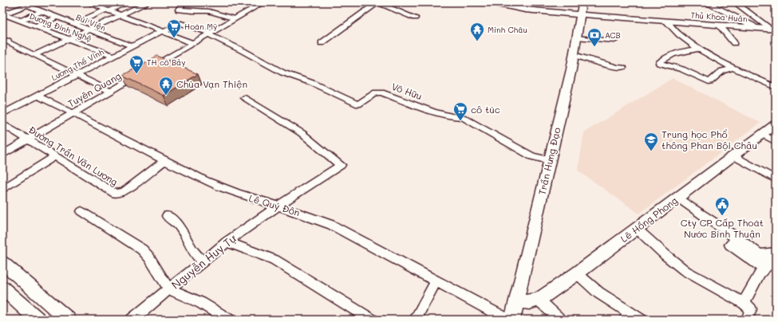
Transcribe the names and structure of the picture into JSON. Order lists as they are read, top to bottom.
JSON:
{
  "streets": {
    "main road": ["Thủ Khoa Huân", "Trần Hưng Đạo", "Lê Hồng Phong"],
    "street": [
      "Bùi Viện",
      "Dương Đình Nghệ",
      "Lương Thế Vinh",
      "Tuyên Quang",
      "Võ Hữu",
      "Đường Trần Văn Lương",
      "Lê Quý Đôn",
      "Nguyễn Huy Tự"
    ]
  },
  "crossings": [
    ["Thủ Khoa Huân", "Trần Hưng Đạo"],
    ["Bùi Viện", "Lương Thế Vinh"],
    ["Dương Đình Nghệ", "Lương Thế Vinh"],
    ["Lương Thế Vinh", "Tuyên Quang"],
    ["Lương Thế Vinh", "Võ Hữu"],
    ["Lương Thế Vinh", "Lê Quý Đôn"],
    ["Tuyên Quang", "Võ Hữu"],
    ["Tuyên Quang", "Đường Trần Văn Lương"],
    ["Tuyên Quang", "Lê Quý Đôn"],
    ["Võ Hữu", "Trần Hưng Đạo"],
    ["Đường Trần Văn Lương", "Lê Quý Đôn"],
    ["Trần Hưng Đạo", "Lê Hồng Phong"],
    ["Lê Quý Đôn", "Nguyễn Huy Tự"]
  ],
  "places": {
    "supermarket": ["Hoàn Mỹ", "TH cô Bảy", "cô túc"],
    "temple": ["Minh Châu", "Chùa Vạn Thiện"],
    "bank": ["ACB"],
    "school or university": ["Trung học Phổ thông Phan Bội Châu"],
    "public building": ["Cty CP Cấp Thoát Nước Bình Thuận"]
  }
}
